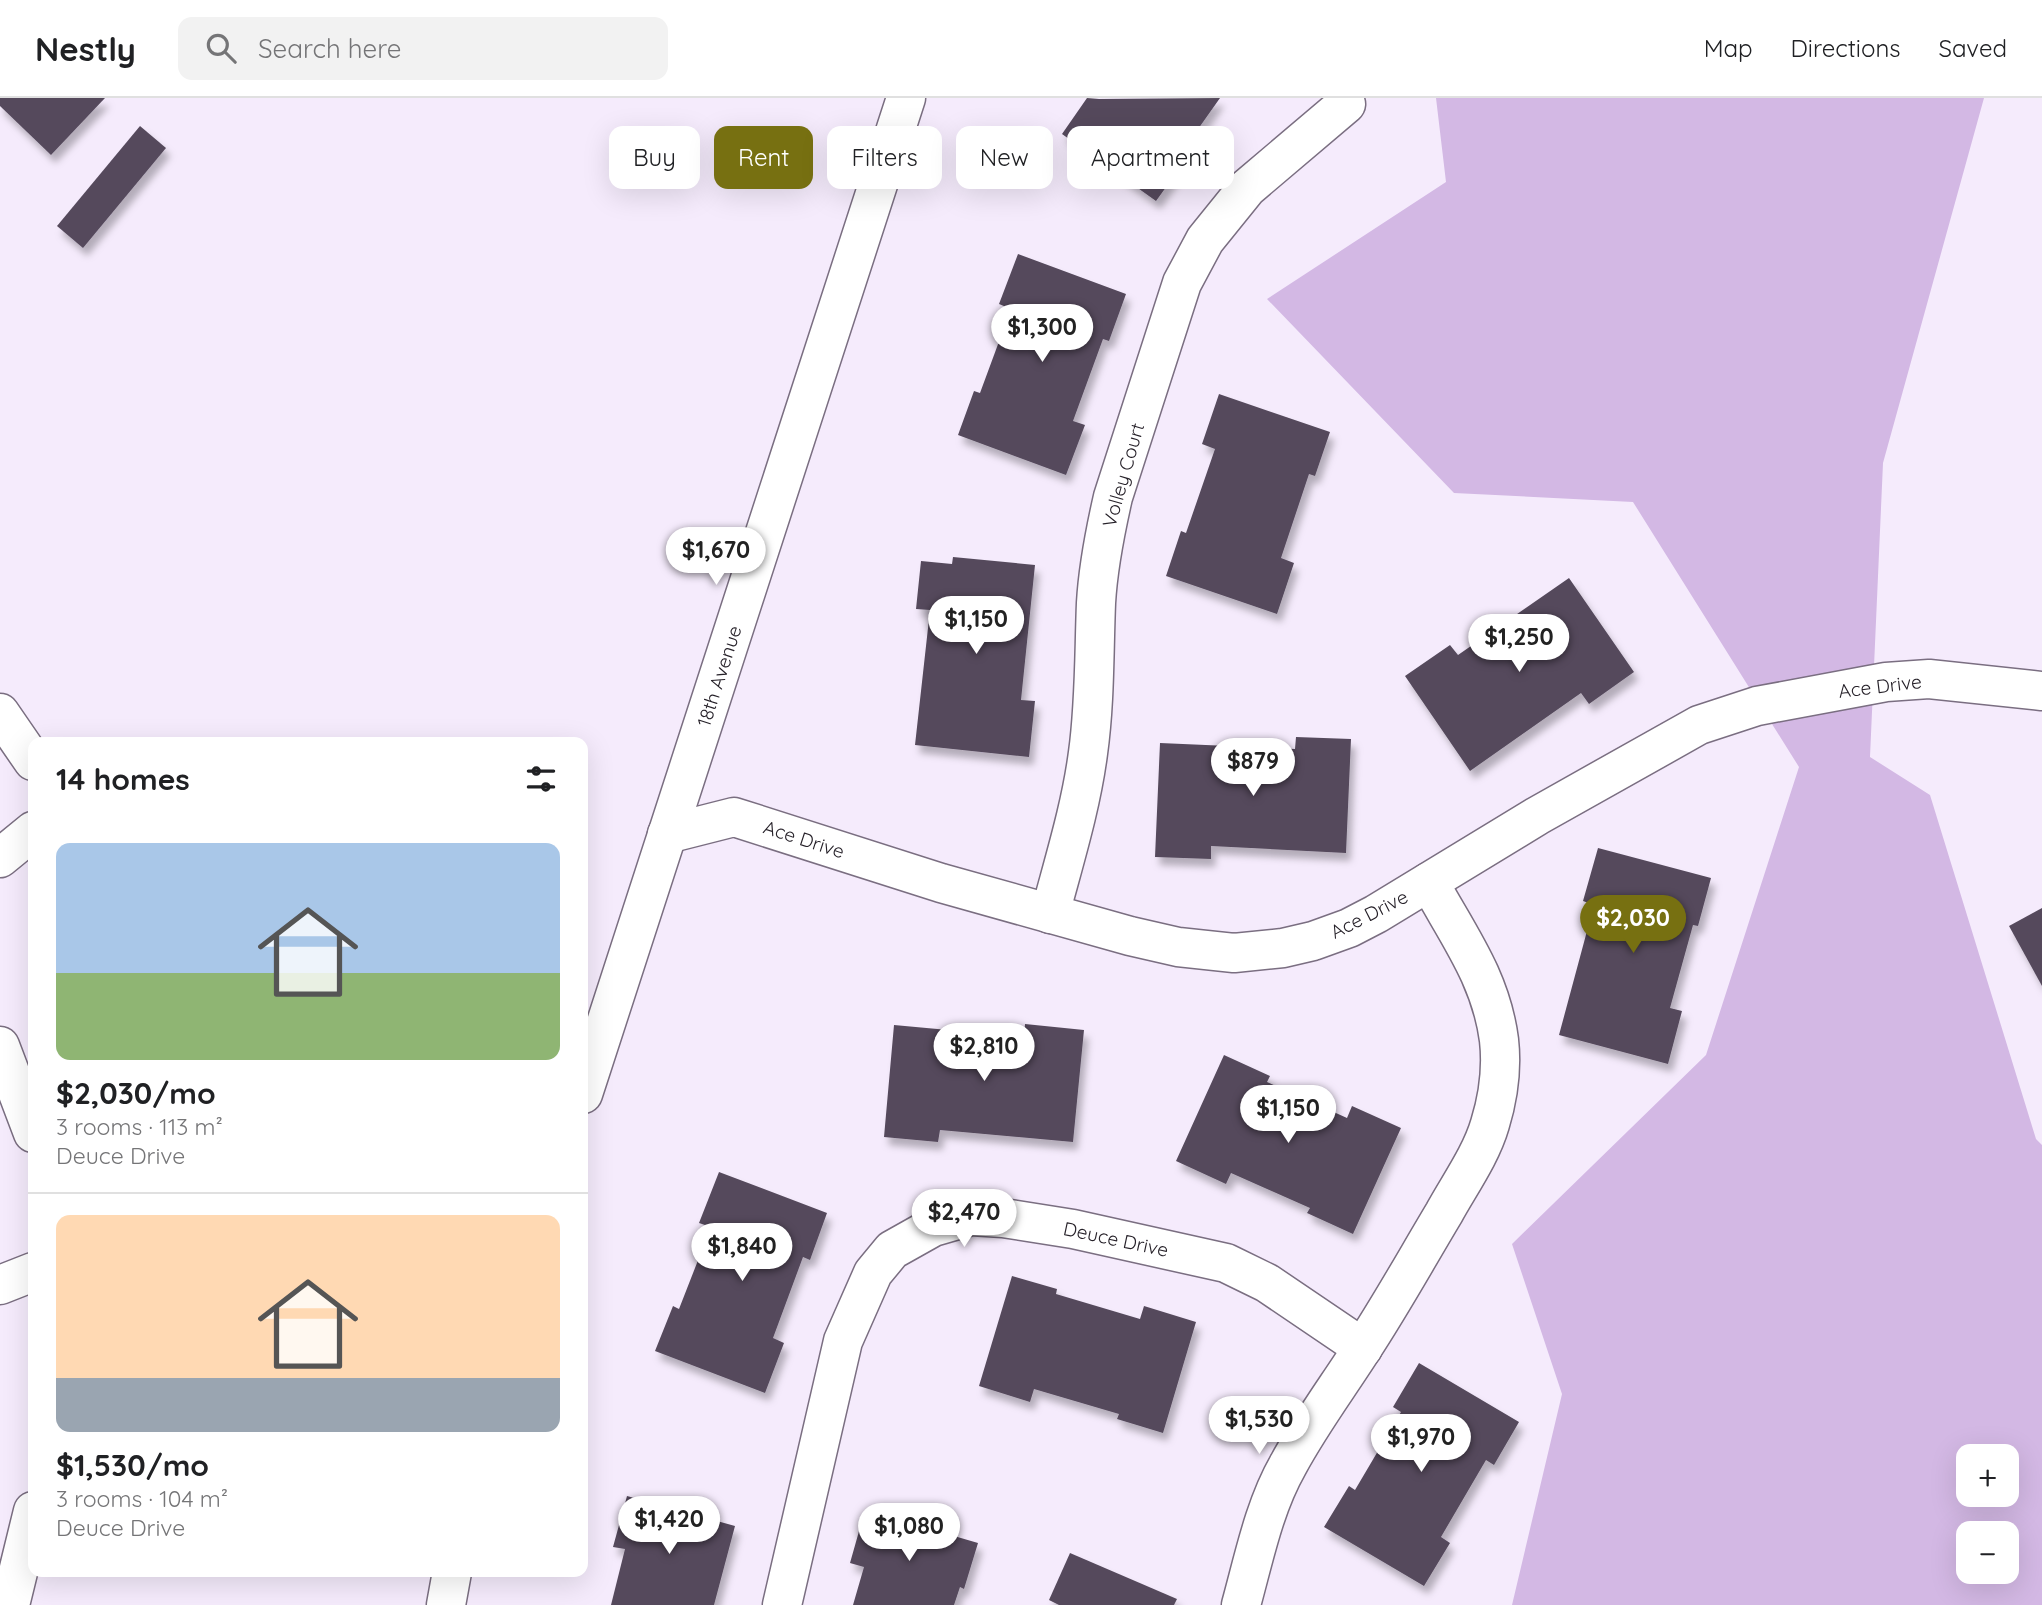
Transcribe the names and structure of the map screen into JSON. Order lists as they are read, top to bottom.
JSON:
{
  "streets": {
    "street": [
      "Volley Court",
      "18th Avenue",
      "Ace Drive",
      "Deuce Drive"
    ]
  },
  "crossings": [
    ["Volley Court", "Ace Drive"],
    ["18th Avenue", "Ace Drive"]
  ],
  "page": {
    "header": "Nestly",
    "search": "Search here",
    "nav": ["Map", "Directions", "Saved"],
    "chip": [
      "Buy",
      "Rent",
      "Filters",
      "New",
      "Apartment"
    ],
    "price": [
      "$1,300",
      "$1,670",
      "$1,150",
      "$1,250",
      "$879",
      "$2,030",
      "$2,810",
      "$1,150",
      "$2,470",
      "$1,840",
      "$1,530",
      "$1,970",
      "$1,420",
      "$1,080"
    ],
    "heading": "14 homes",
    "list": [
      {
        "name": "$2,030/mo",
        "note": "3 rooms · 113 m² · Deuce Drive"
      },
      {
        "name": "$1,530/mo",
        "note": "3 rooms · 104 m² · Deuce Drive"
      }
    ],
    "map_buttons": ["+", "−"]
  }
}
